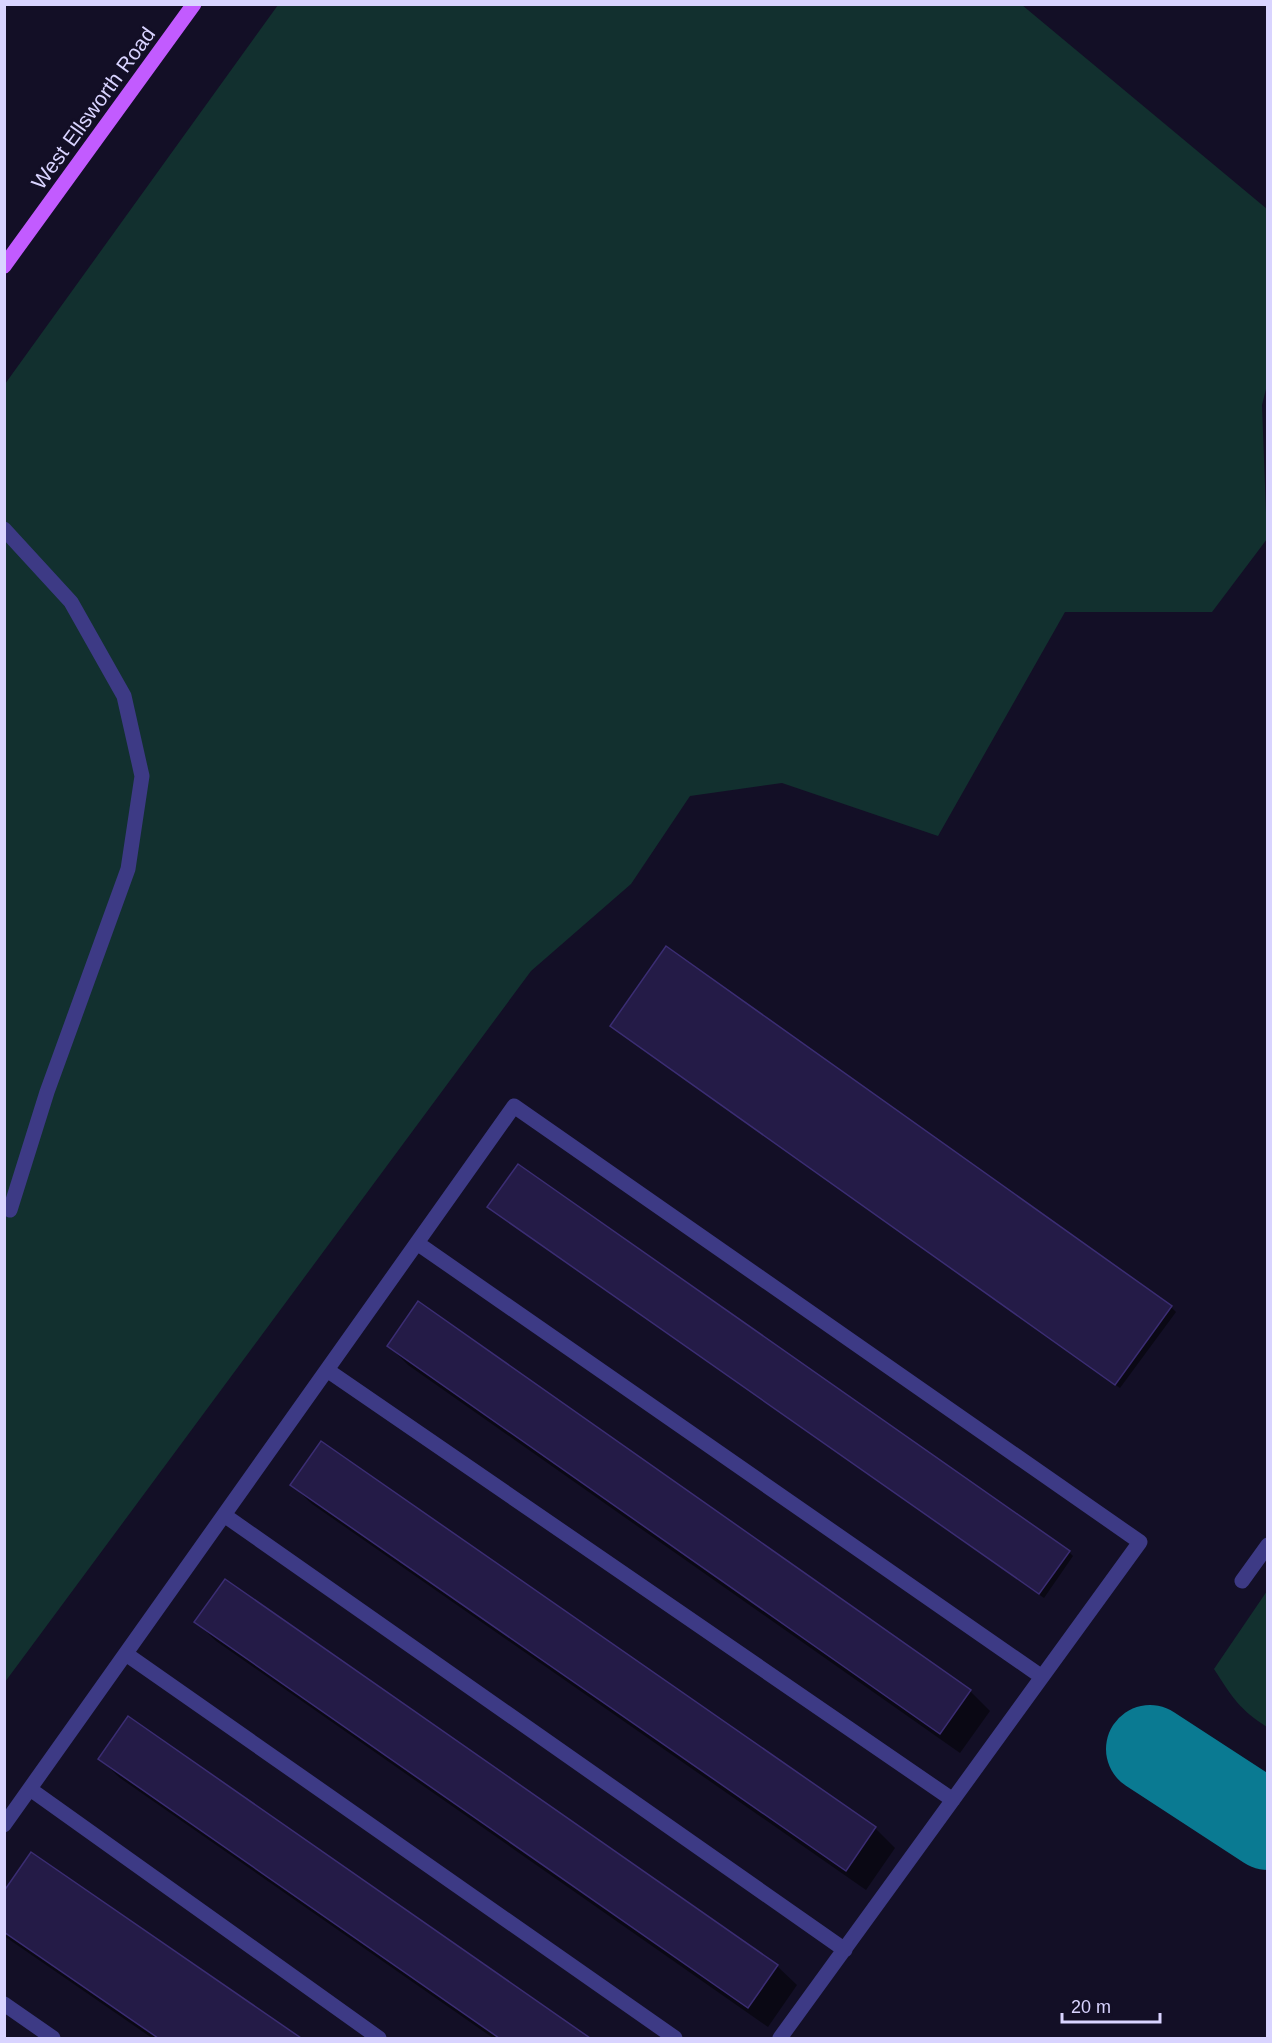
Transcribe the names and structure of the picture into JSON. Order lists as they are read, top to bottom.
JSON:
{
  "streets": {
    "main road": ["West Ellsworth Road"]
  },
  "scale_bar": "20 m"
}
